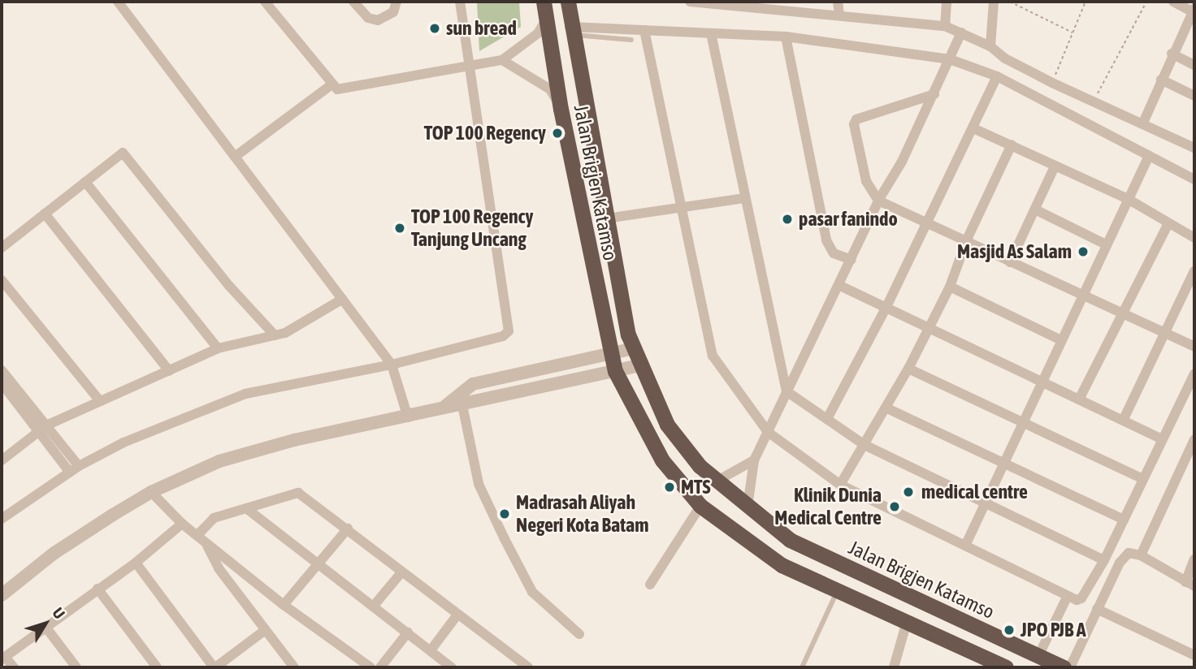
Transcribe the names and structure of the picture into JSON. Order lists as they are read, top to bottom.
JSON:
{
  "streets": {
    "highway": ["Jalan Brigjen Katamso"]
  },
  "places": [
    "sun bread",
    "TOP 100 Regency",
    "pasar fanindo",
    "TOP 100 Regency Tanjung Uncang",
    "Masjid As Salam",
    "MTS",
    "medical centre",
    "Klinik Dunia Medical Centre",
    "Madrasah Aliyah Negeri Kota Batam",
    "JPO PJB A"
  ],
  "north": "top right"
}
